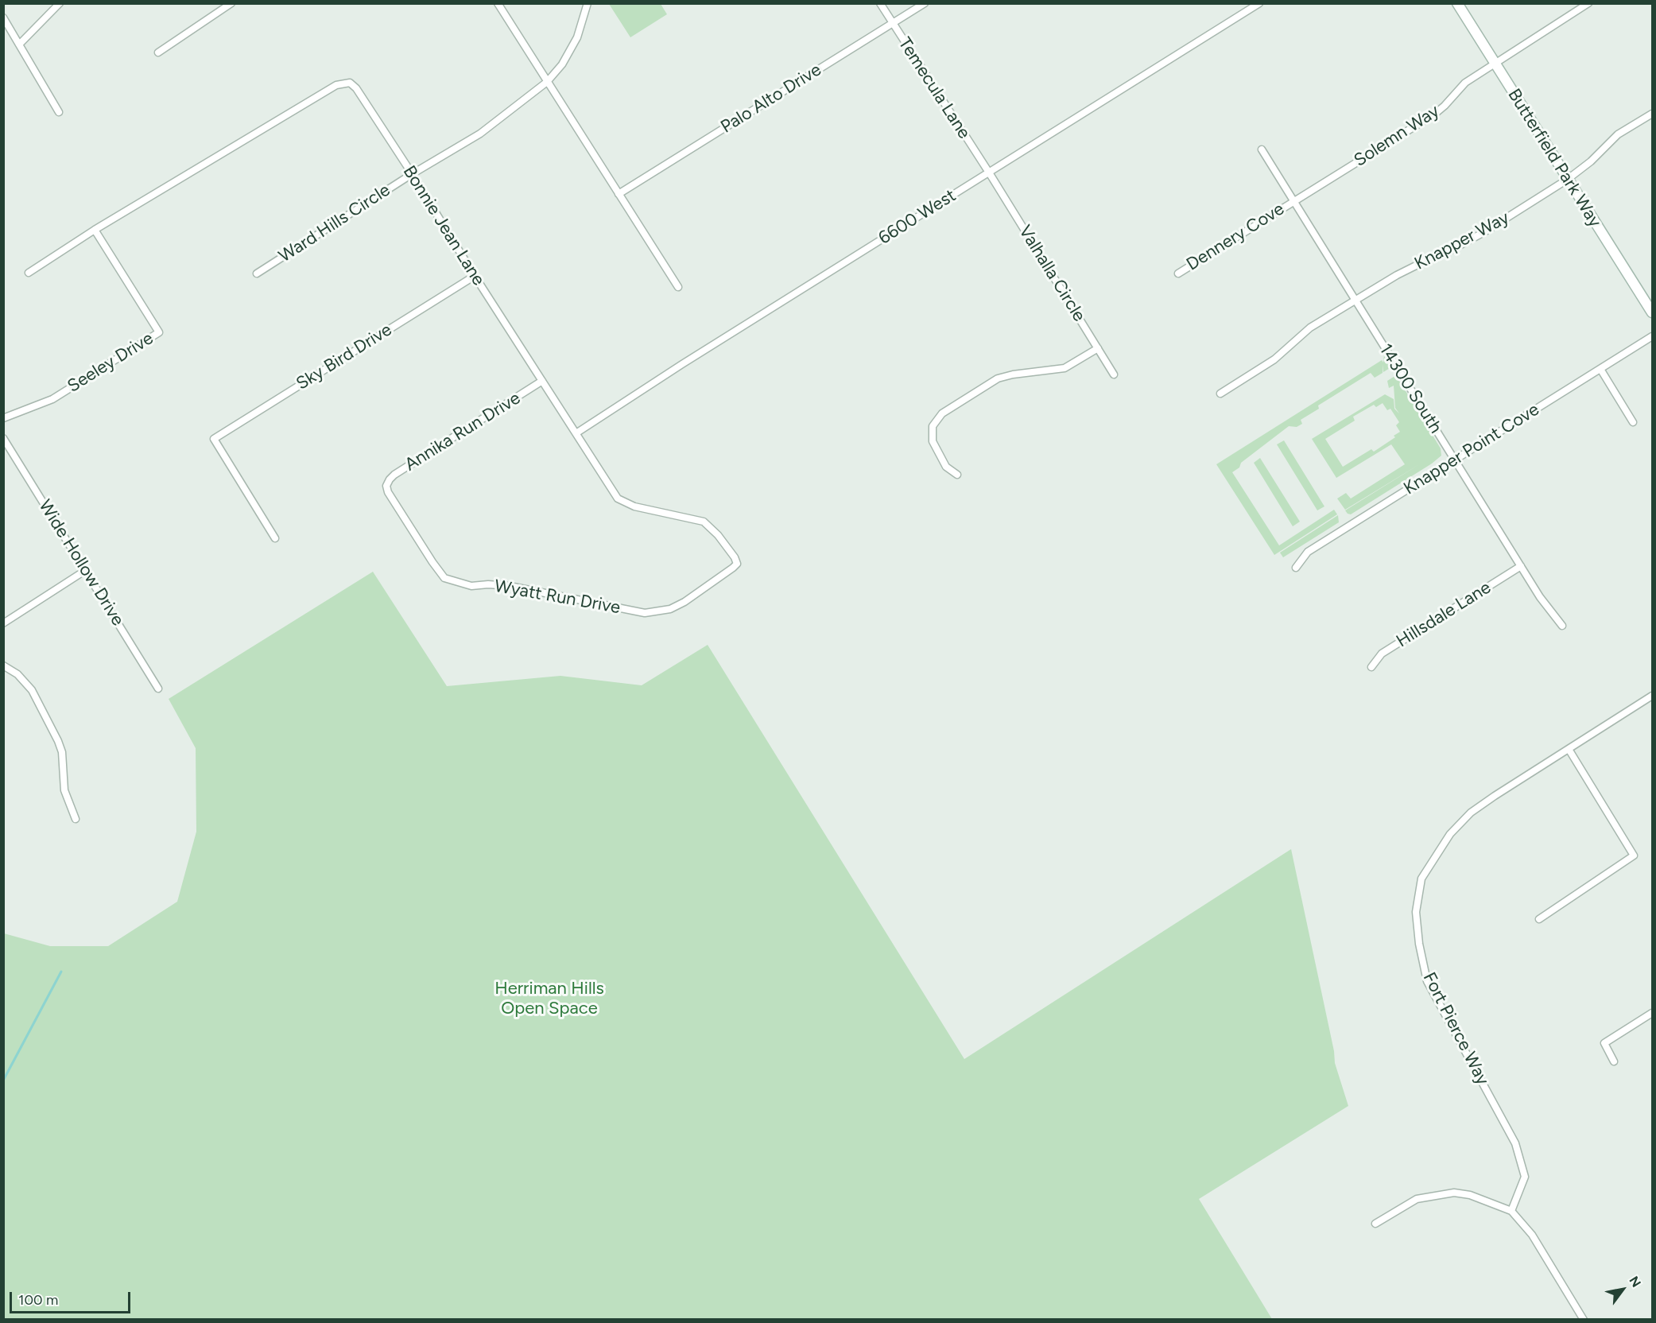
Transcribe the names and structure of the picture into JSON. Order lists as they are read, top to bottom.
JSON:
{
  "streets": {
    "street": [
      "Temecula Lane",
      "Palo Alto Drive",
      "Solemn Way",
      "Butterfield Park Way",
      "6600 West",
      "Ward Hills Circle",
      "Bonnie Jean Lane",
      "Dennery Cove",
      "Knapper Way",
      "Valhalla Circle",
      "Sky Bird Drive",
      "Seeley Drive",
      "14300 South",
      "Annika Run Drive",
      "Knapper Point Cove",
      "Wide Hollow Drive",
      "Wyatt Run Drive",
      "Hillsdale Lane",
      "Fort Pierce Way"
    ]
  },
  "crossings": [
    ["Temecula Lane", "Palo Alto Drive"],
    ["Temecula Lane", "6600 West"],
    ["Temecula Lane", "Valhalla Circle"],
    ["Solemn Way", "Butterfield Park Way"],
    ["Solemn Way", "Dennery Cove"],
    ["Solemn Way", "14300 South"],
    ["Butterfield Park Way", "Knapper Way"],
    ["6600 West", "Bonnie Jean Lane"],
    ["6600 West", "Valhalla Circle"],
    ["Ward Hills Circle", "Bonnie Jean Lane"],
    ["Bonnie Jean Lane", "Sky Bird Drive"],
    ["Bonnie Jean Lane", "Seeley Drive"],
    ["Bonnie Jean Lane", "Annika Run Drive"],
    ["Bonnie Jean Lane", "Wyatt Run Drive"],
    ["Dennery Cove", "14300 South"],
    ["Knapper Way", "14300 South"],
    ["14300 South", "Knapper Point Cove"],
    ["14300 South", "Hillsdale Lane"],
    ["Annika Run Drive", "Wyatt Run Drive"]
  ],
  "parks": ["Herriman Hills Open Space"],
  "scale_bar": "100 m",
  "north": "top right"
}
